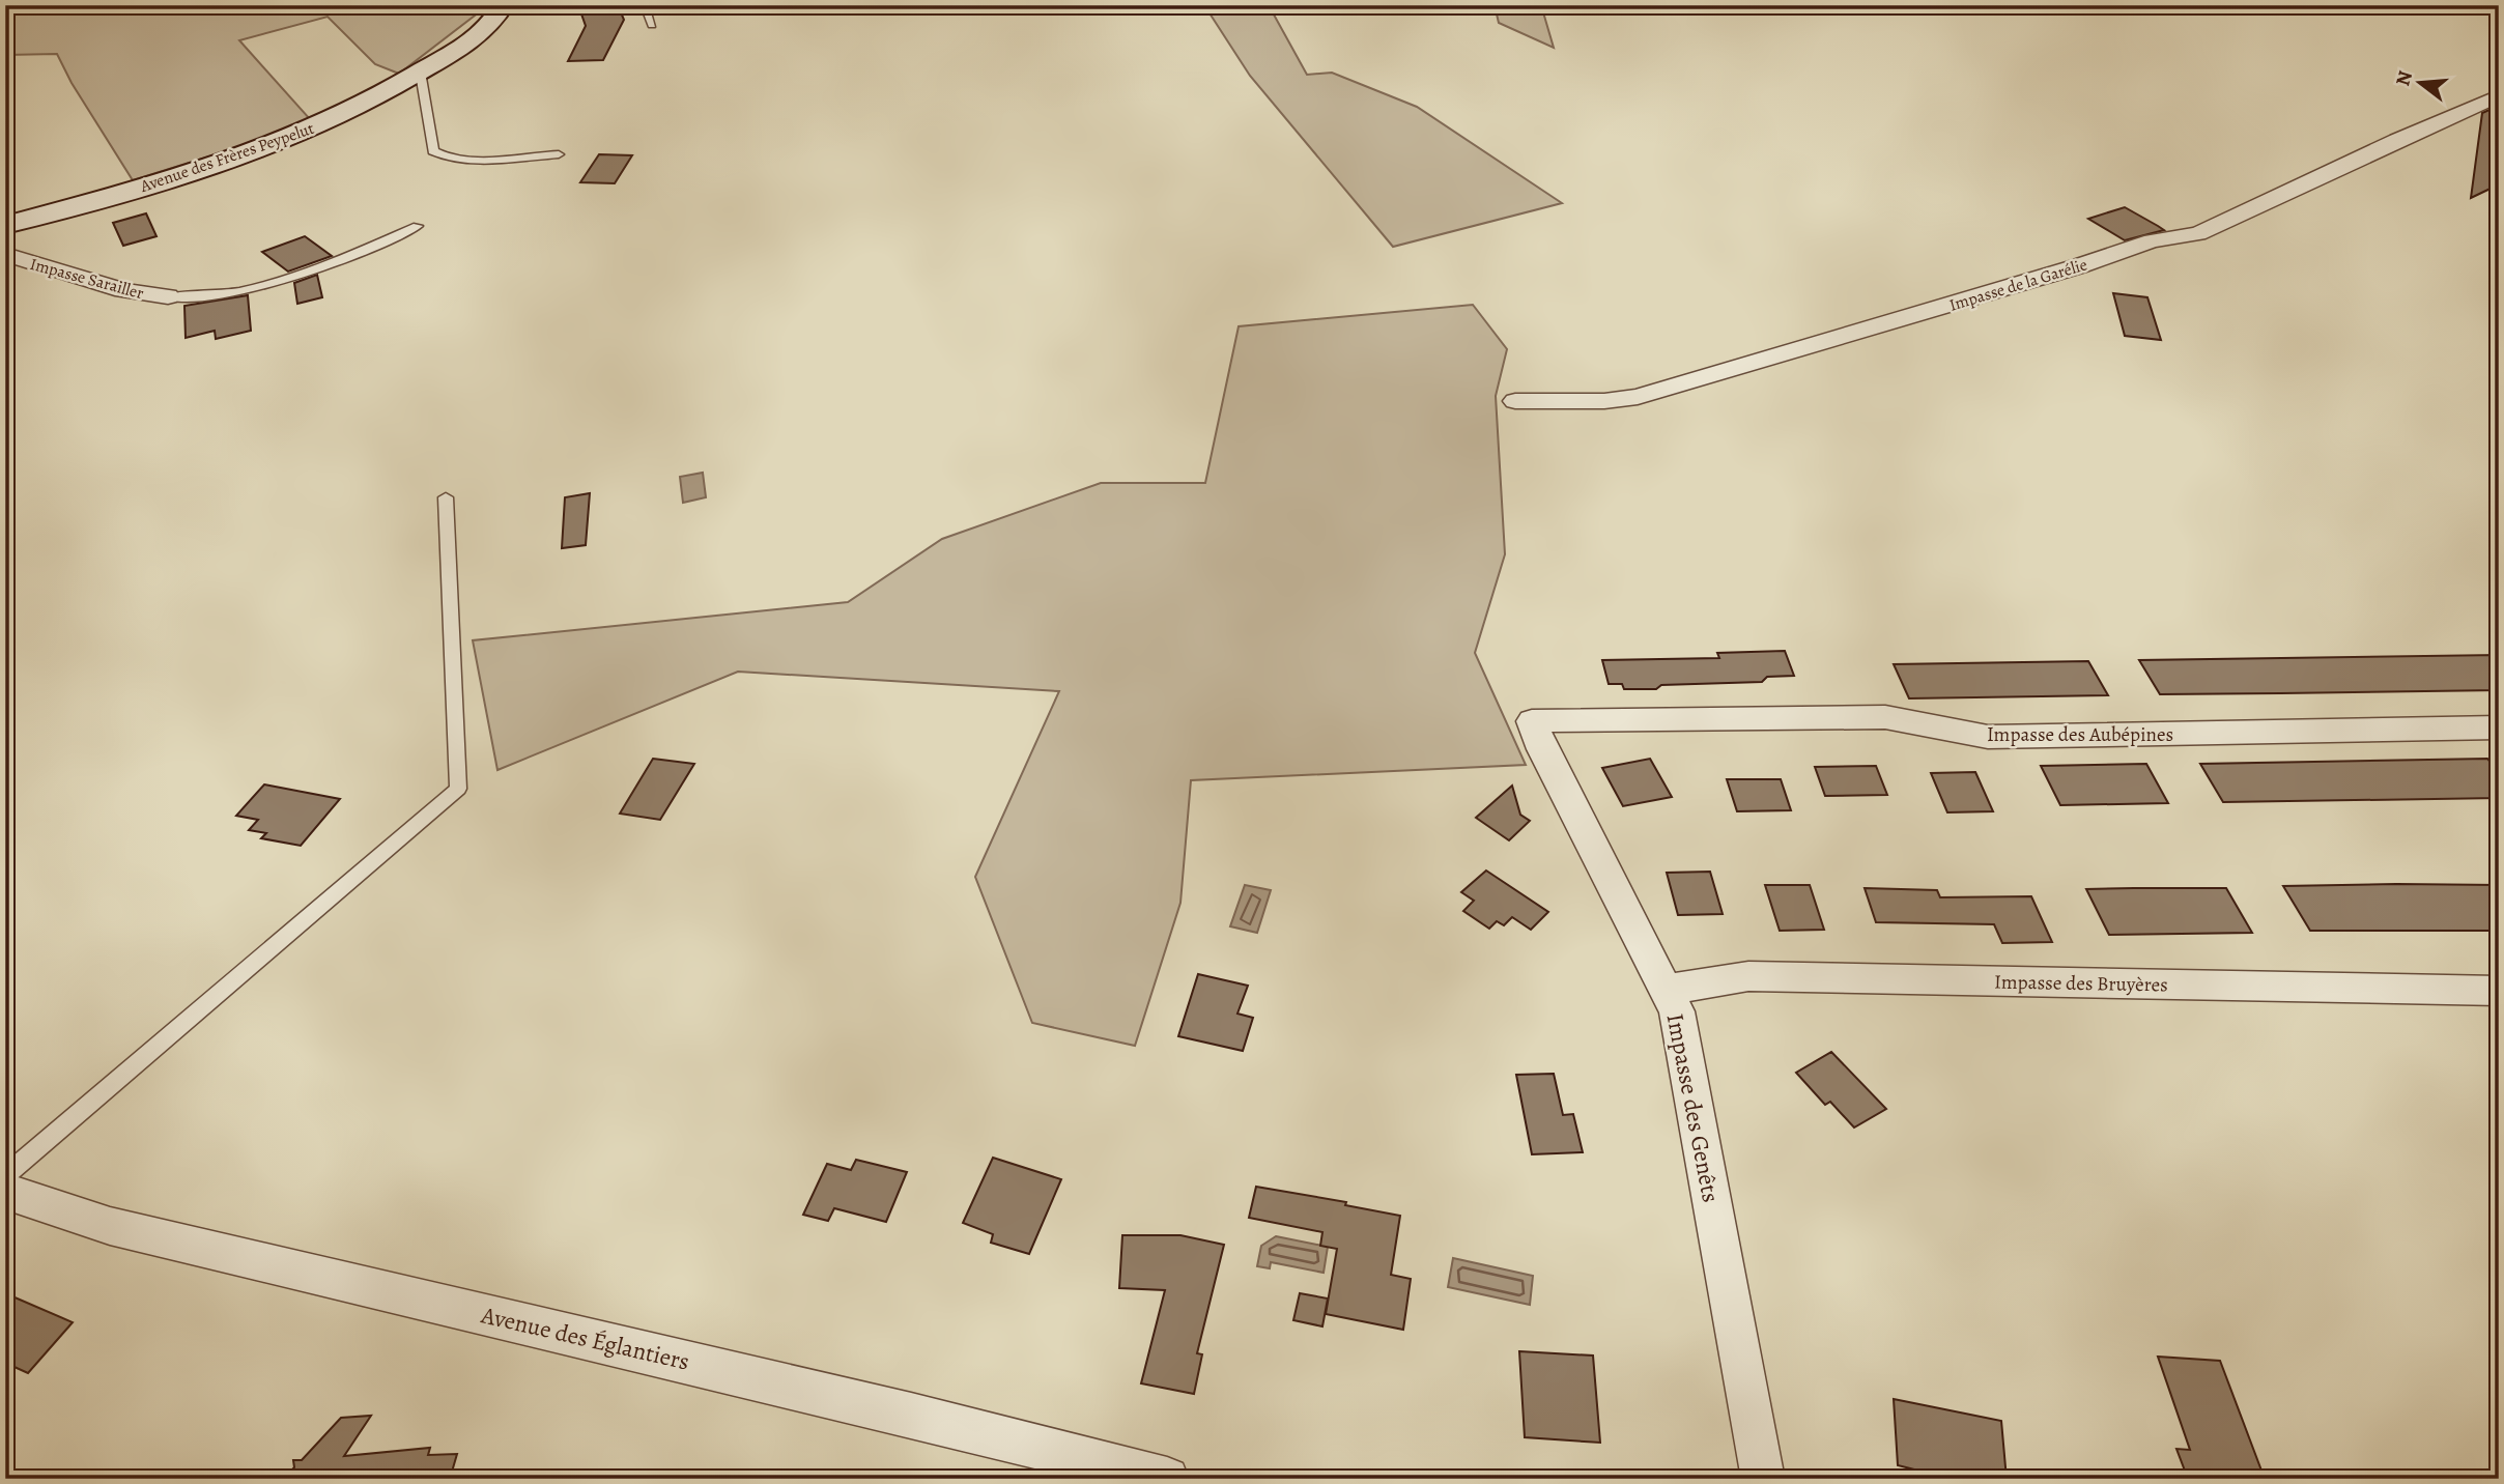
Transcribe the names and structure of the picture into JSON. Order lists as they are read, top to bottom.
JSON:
{
  "streets": {
    "main road": ["Avenue des Frères Peypelut"],
    "street": [
      "Impasse Sarailler",
      "Impasse de la Garélie",
      "Impasse des Aubépines",
      "Impasse des Bruyères",
      "Impasse des Genêts",
      "Avenue des Églantiers"
    ]
  },
  "crossings": [
    ["Impasse des Aubépines", "Impasse des Genêts"],
    ["Impasse des Bruyères", "Impasse des Genêts"]
  ],
  "north": "left"
}
